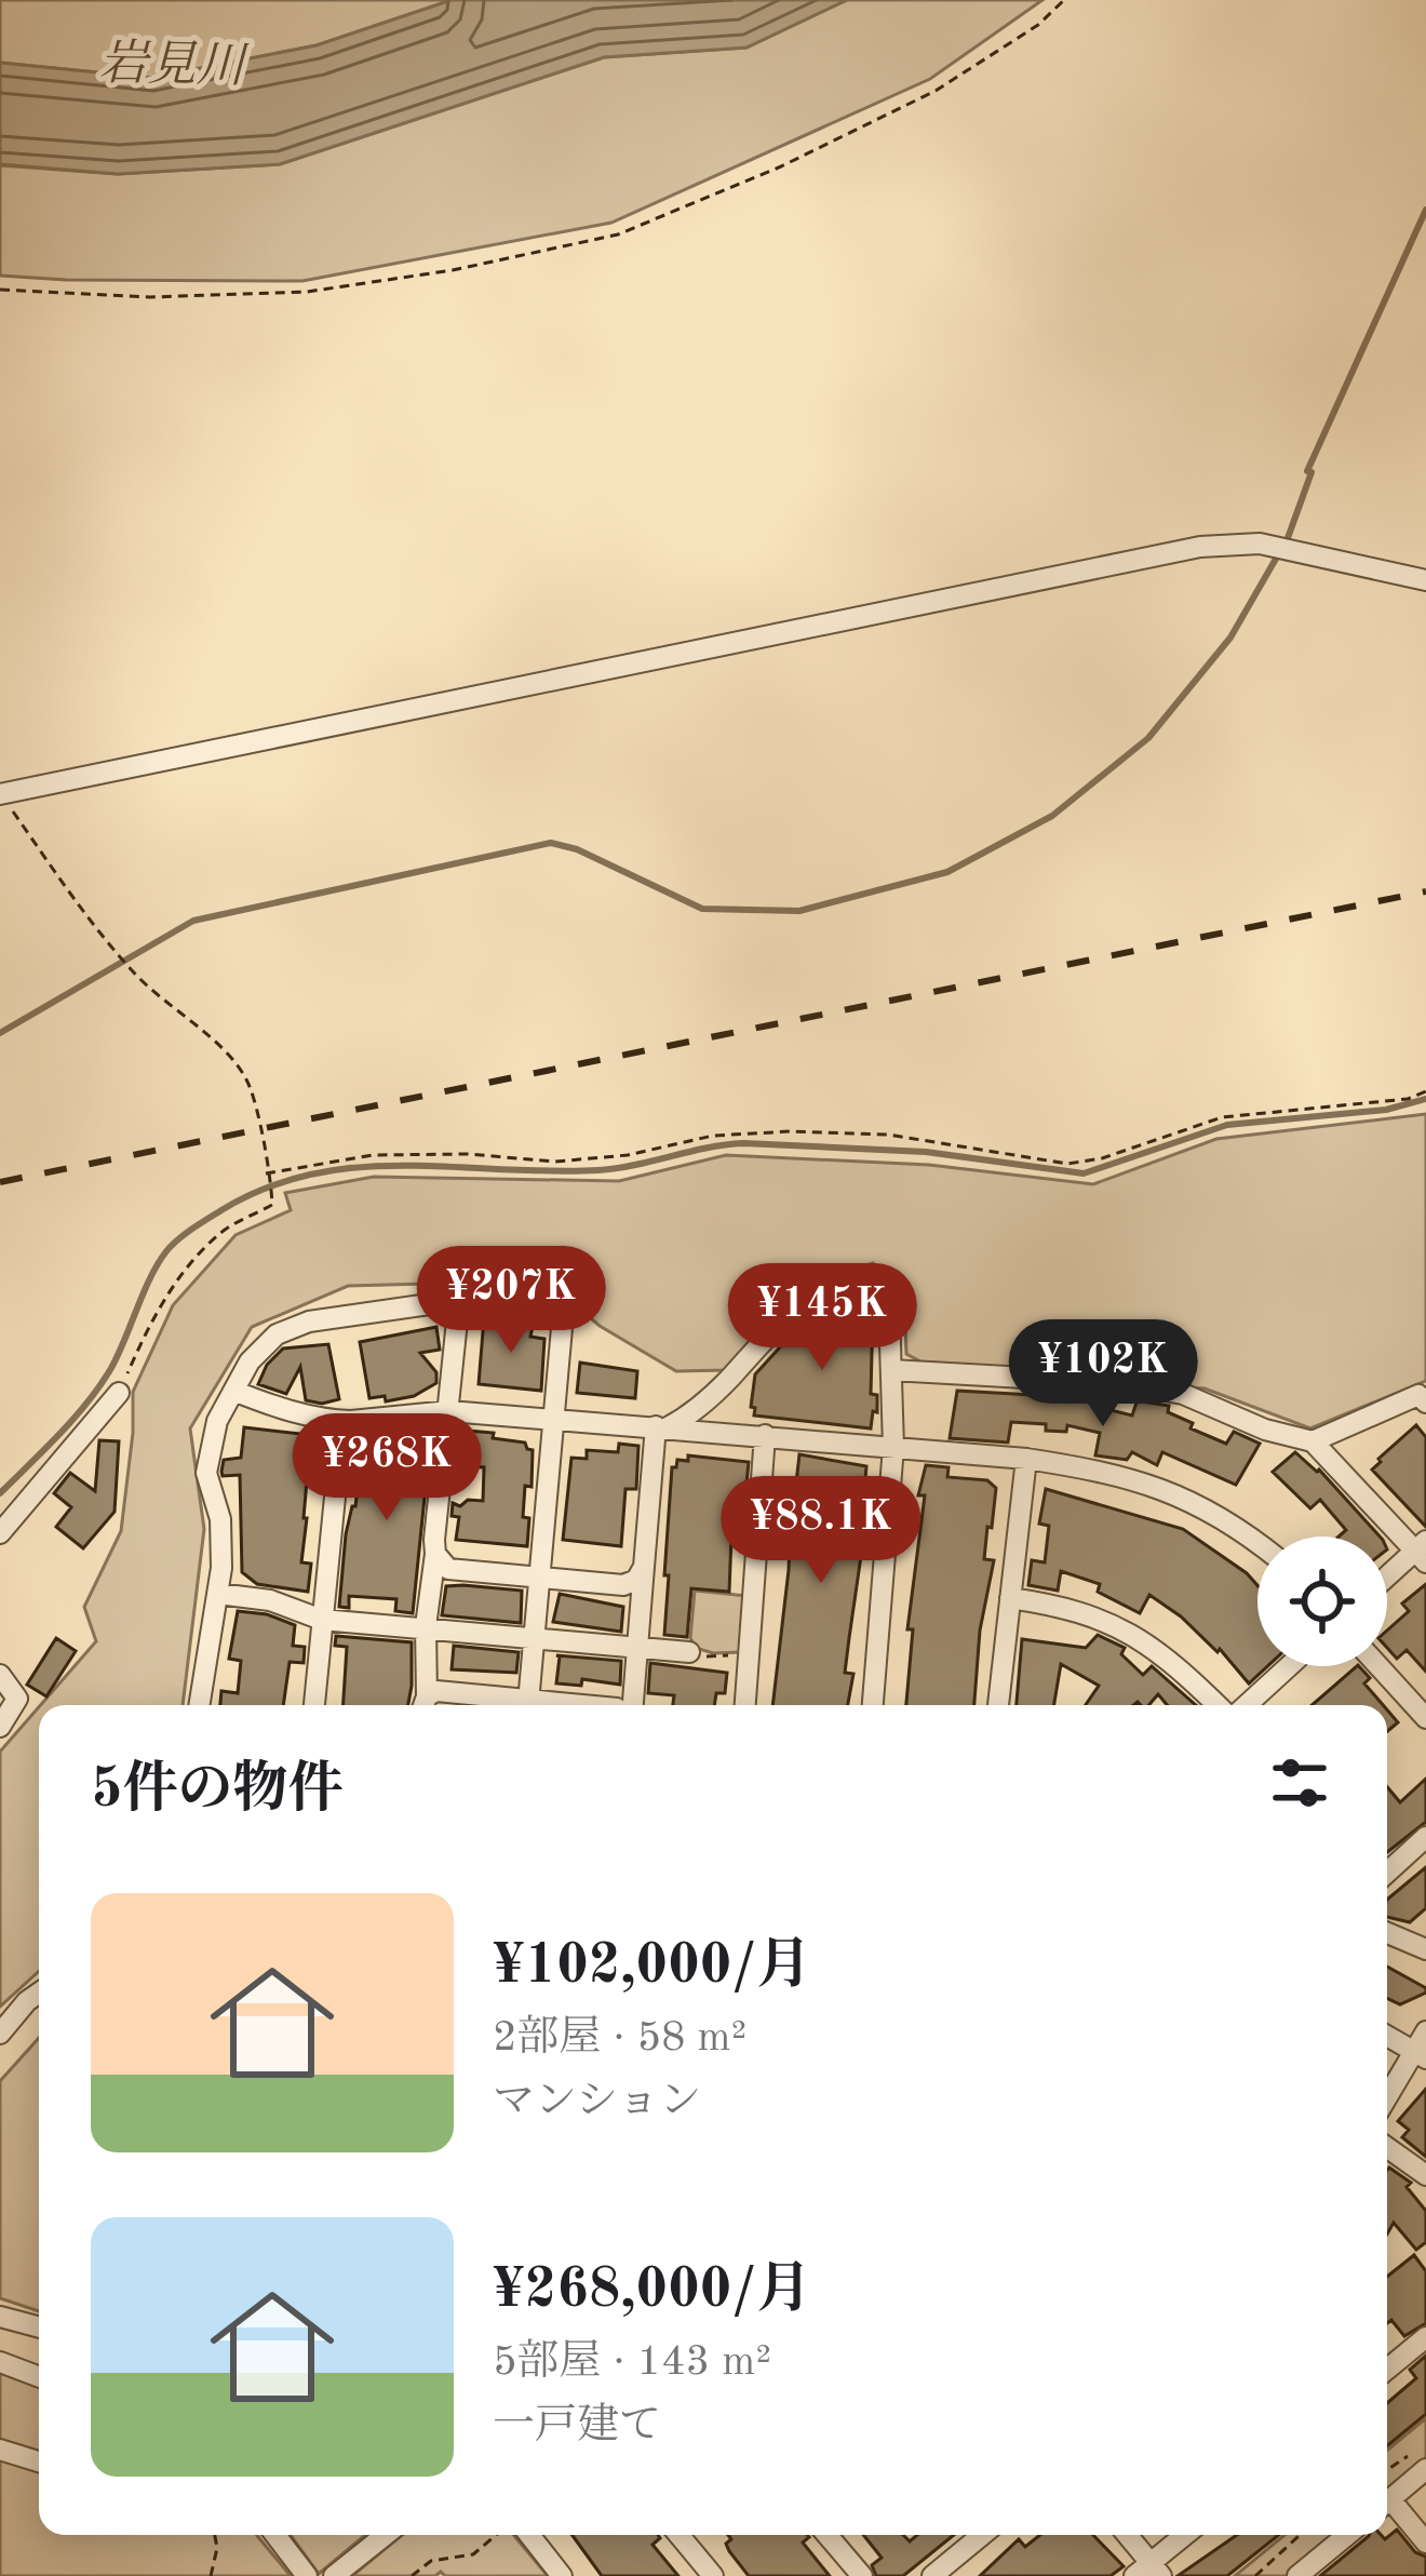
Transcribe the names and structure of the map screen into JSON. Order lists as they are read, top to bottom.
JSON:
{
  "water": ["岩見川"],
  "page": {
    "price": [
      "¥207K",
      "¥145K",
      "¥102K",
      "¥268K",
      "¥88.1K"
    ],
    "heading": "5件の物件",
    "list": [
      {
        "name": "¥102,000/月",
        "note": "2部屋 · 58 m² · マンション"
      },
      {
        "name": "¥268,000/月",
        "note": "5部屋 · 143 m² · 一戸建て"
      }
    ]
  }
}
